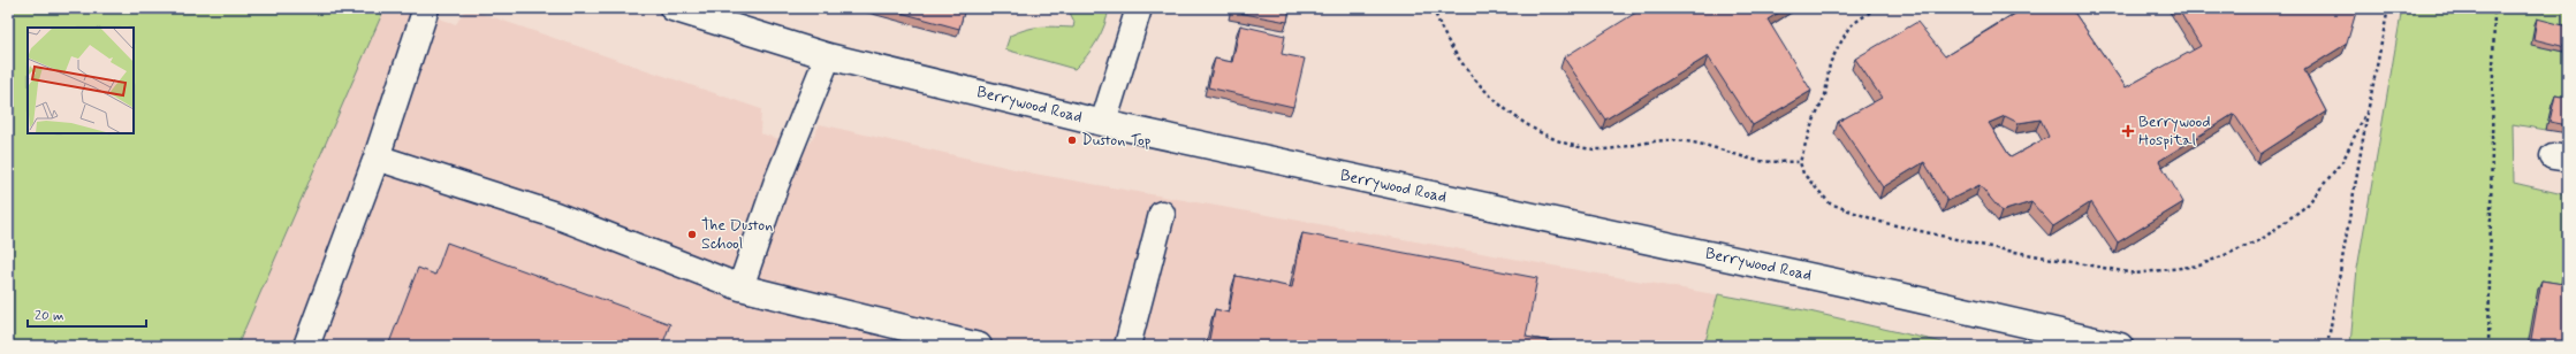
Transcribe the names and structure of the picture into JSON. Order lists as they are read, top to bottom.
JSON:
{
  "streets": {
    "street": ["Berrywood Road"]
  },
  "places": {
    "health": ["Berrywood Hospital"],
    "other": ["Duston Top", "The Duston School"]
  },
  "scale_bar": "20 m"
}
